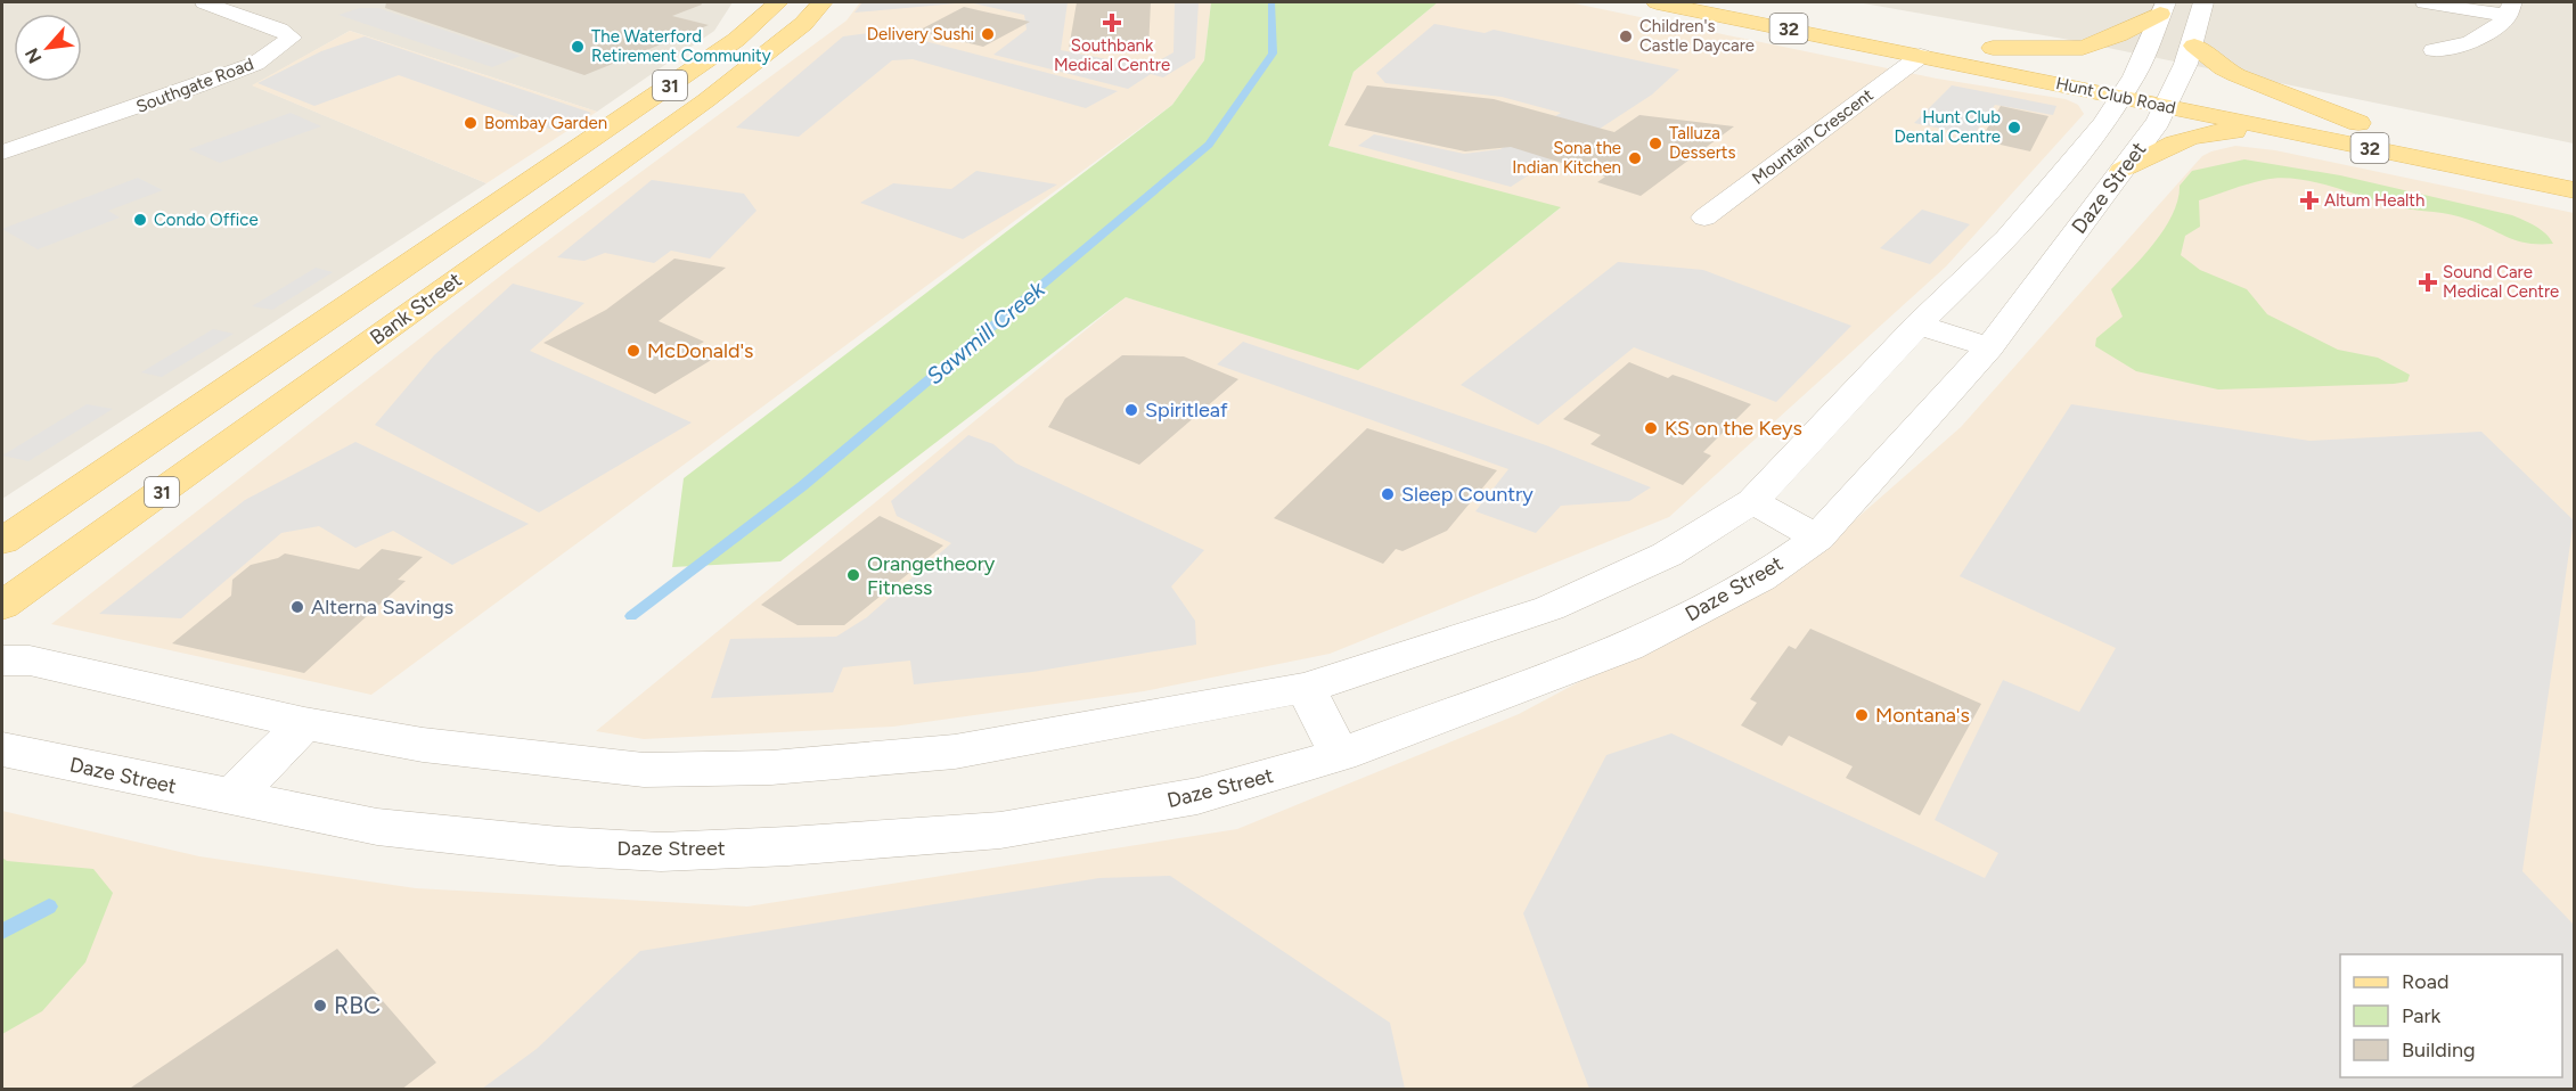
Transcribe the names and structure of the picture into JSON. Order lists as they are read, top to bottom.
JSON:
{
  "streets": {
    "main road": [
      "32",
      "31",
      "Hunt Club Road",
      "Bank Street"
    ],
    "street": ["Southgate Road", "Mountain Crescent", "Daze Street"]
  },
  "crossings": [
    ["Hunt Club Road", "Mountain Crescent"],
    ["Hunt Club Road", "Daze Street"]
  ],
  "water": ["Sawmill Creek"],
  "places": {
    "health": ["Southbank Medical Centre", "Altum Health", "Sound Care Medical Centre"],
    "other": [
      "Delivery Sushi",
      "Children's Castle Daycare",
      "The Waterford Retirement Community",
      "Bombay Garden",
      "Hunt Club Dental Centre",
      "Talluza Desserts",
      "Sona the Indian Kitchen",
      "Condo Office",
      "McDonald's",
      "Spiritleaf",
      "KS on the Keys",
      "Sleep Country",
      "Orangetheory Fitness",
      "Alterna Savings",
      "Montana's",
      "RBC"
    ]
  },
  "legend": ["Road", "Park", "Building"],
  "north": "bottom left"
}
